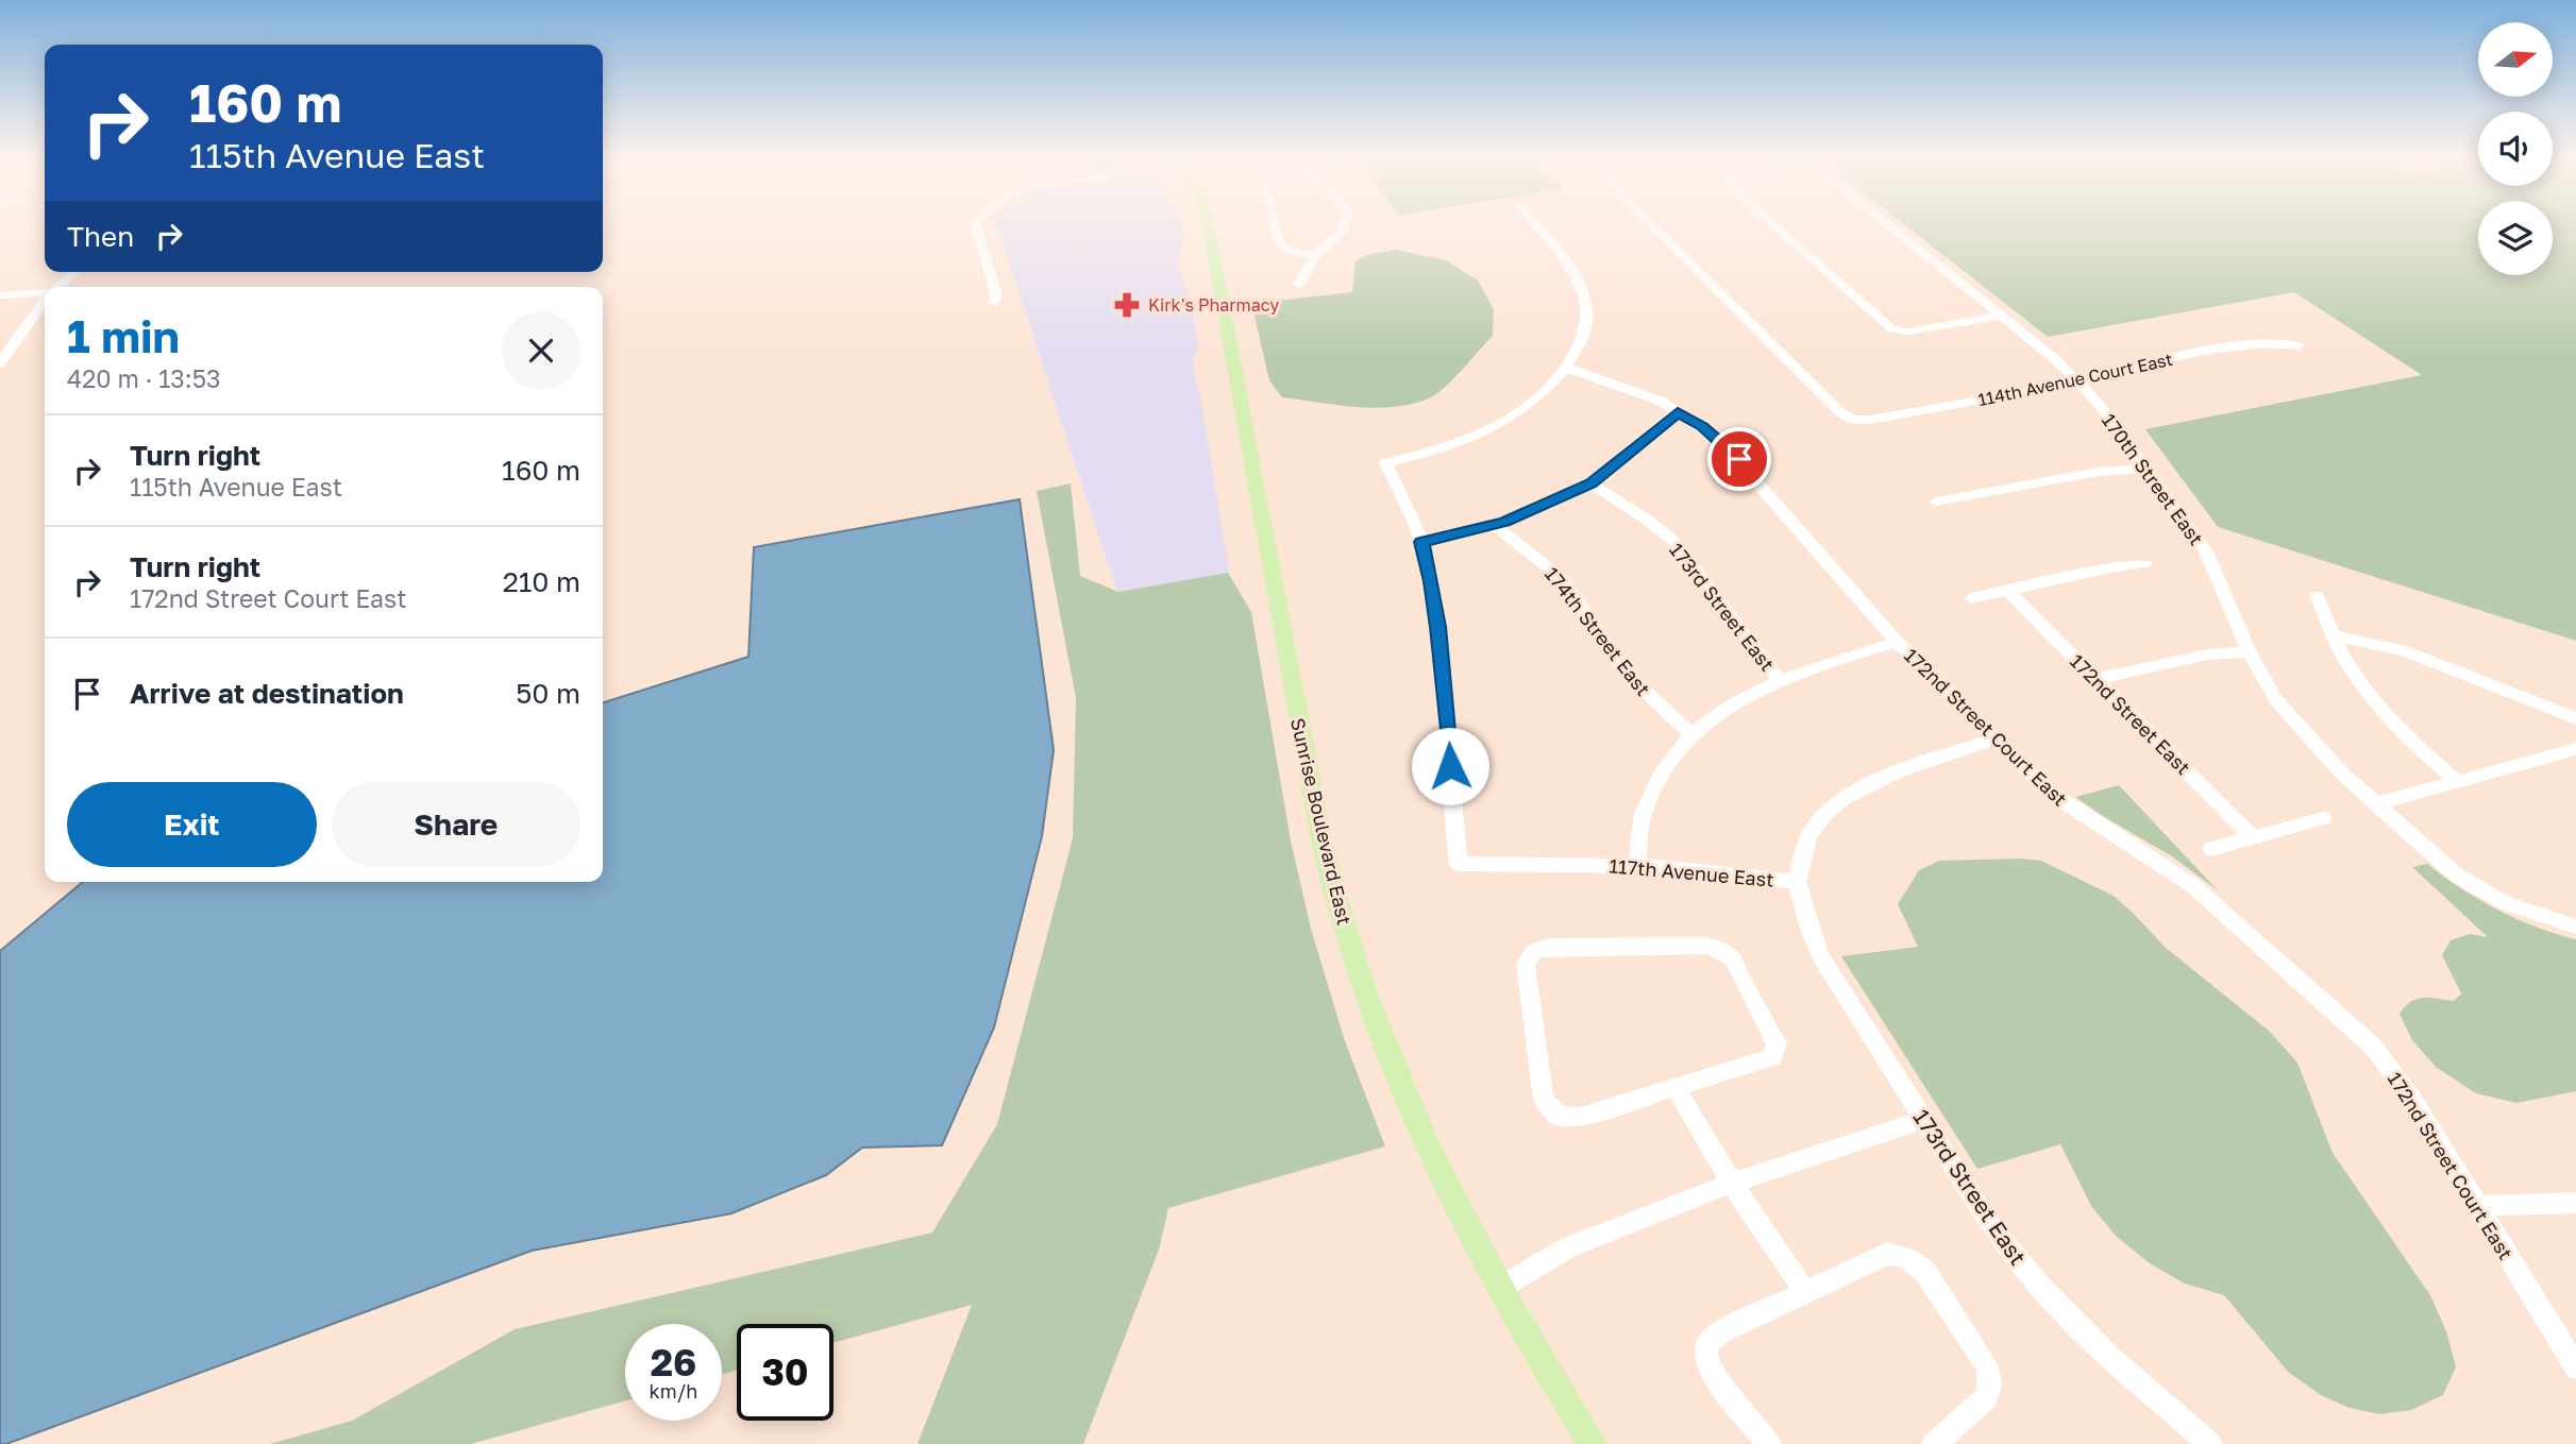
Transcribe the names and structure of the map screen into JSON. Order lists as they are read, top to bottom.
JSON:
{
  "streets": {
    "main road": ["Sunrise Boulevard East"],
    "street": [
      "114th Avenue Court East",
      "170th Street East",
      "173rd Street East",
      "174th Street East",
      "172nd Street East",
      "172nd Street Court East",
      "117th Avenue East"
    ]
  },
  "crossings": [
    ["114th Avenue Court East", "170th Street East"],
    ["173rd Street East", "117th Avenue East"],
    ["172nd Street Court East", "117th Avenue East"]
  ],
  "places": {
    "pharmacy": ["Kirk's Pharmacy"]
  },
  "north": "right",
  "page": {
    "turn": ["160 m", "115th Avenue East"],
    "then": "Then",
    "heading": ["1 min", "420 m · 13:53"],
    "list": [
      {
        "name": "Turn right",
        "note": "115th Avenue East",
        "value": "160 m"
      },
      {
        "name": "Turn right",
        "note": "172nd Street Court East",
        "value": "210 m"
      },
      {
        "name": "Arrive at destination",
        "value": "50 m"
      }
    ],
    "buttons": ["Exit", "Share"],
    "speed": "26 km/h",
    "limit": "30"
  }
}
